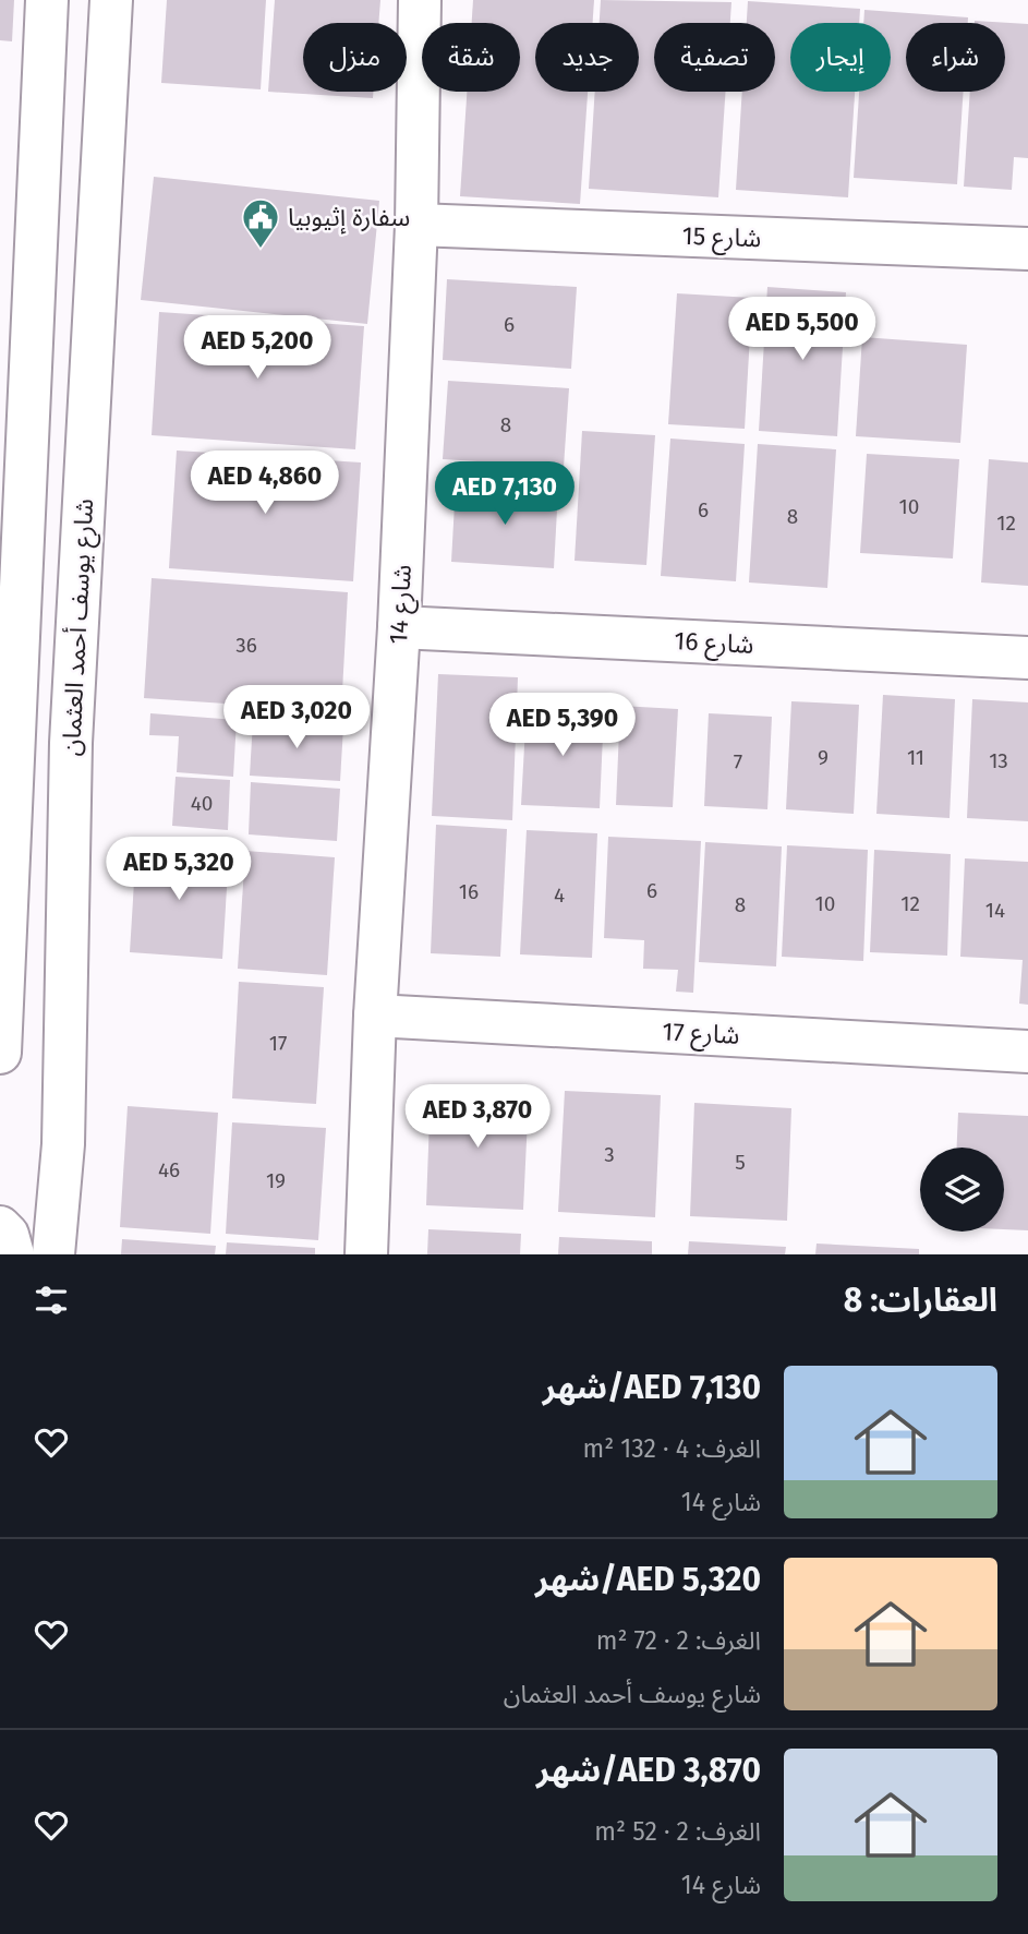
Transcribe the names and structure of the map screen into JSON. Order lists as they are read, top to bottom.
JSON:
{
  "streets": {
    "street": [
      "شارع 15",
      "شارع 14",
      "شارع يوسف أحمد العثمان",
      "شارع 16",
      "شارع 17"
    ]
  },
  "crossings": [
    ["شارع 15", "شارع 14"],
    ["شارع 14", "شارع 16"],
    ["شارع 14", "شارع 17"]
  ],
  "places": {
    "public building": ["سفارة إثيوبيا"]
  },
  "house_numbers": [
    "6",
    "8",
    "10",
    "6",
    "8",
    "12",
    "36",
    "9",
    "11",
    "13",
    "7",
    "40",
    "6",
    "16",
    "4",
    "10",
    "12",
    "8",
    "14",
    "17",
    "3",
    "5",
    "46",
    "19"
  ],
  "page": {
    "chip": [
      "شراء",
      "إيجار",
      "تصفية",
      "جديد",
      "شقة",
      "منزل"
    ],
    "price": [
      "AED 5,500",
      "AED 5,200",
      "AED 4,860",
      "AED 7,130",
      "AED 3,020",
      "AED 5,390",
      "AED 5,320",
      "AED 3,870"
    ],
    "heading": "العقارات: 8",
    "list": [
      {
        "name": "AED 7,130/شهر",
        "note": "الغرف: 4 · 132 m² · شارع 14"
      },
      {
        "name": "AED 5,320/شهر",
        "note": "الغرف: 2 · 72 m² · شارع يوسف أحمد العثمان"
      },
      {
        "name": "AED 3,870/شهر",
        "note": "الغرف: 2 · 52 m² · شارع 14"
      }
    ]
  }
}
